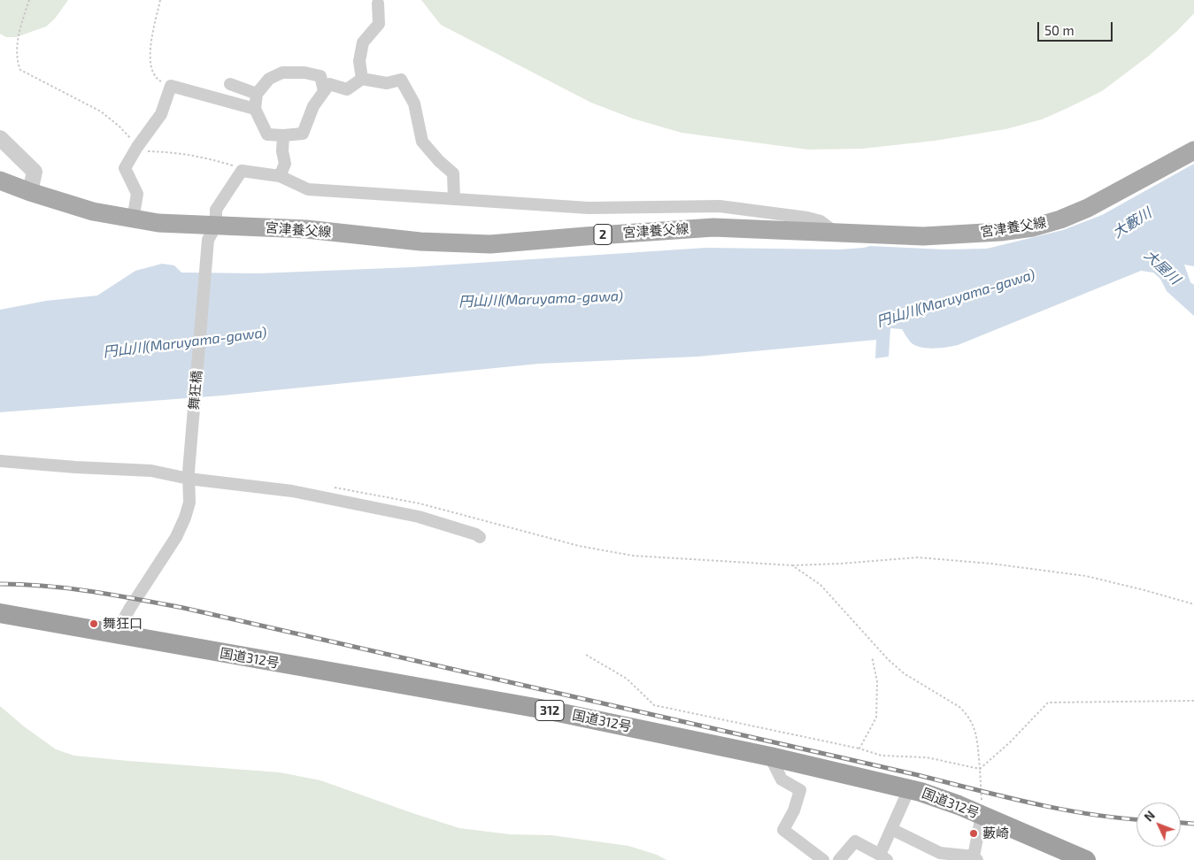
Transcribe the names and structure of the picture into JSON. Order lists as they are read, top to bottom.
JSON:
{
  "streets": {
    "highway": ["国道312号", "312"],
    "main road": ["宮津養父線", "2"],
    "street": ["舞狂橋"]
  },
  "crossings": [
    ["宮津養父線", "舞狂橋"],
    ["舞狂橋", "国道312号"]
  ],
  "water": ["大藪川", "大屋川", "円山川(Maruyama-gawa)"],
  "places": ["舞狂口", "藪崎"],
  "scale_bar": "50 m",
  "north": "top left"
}
